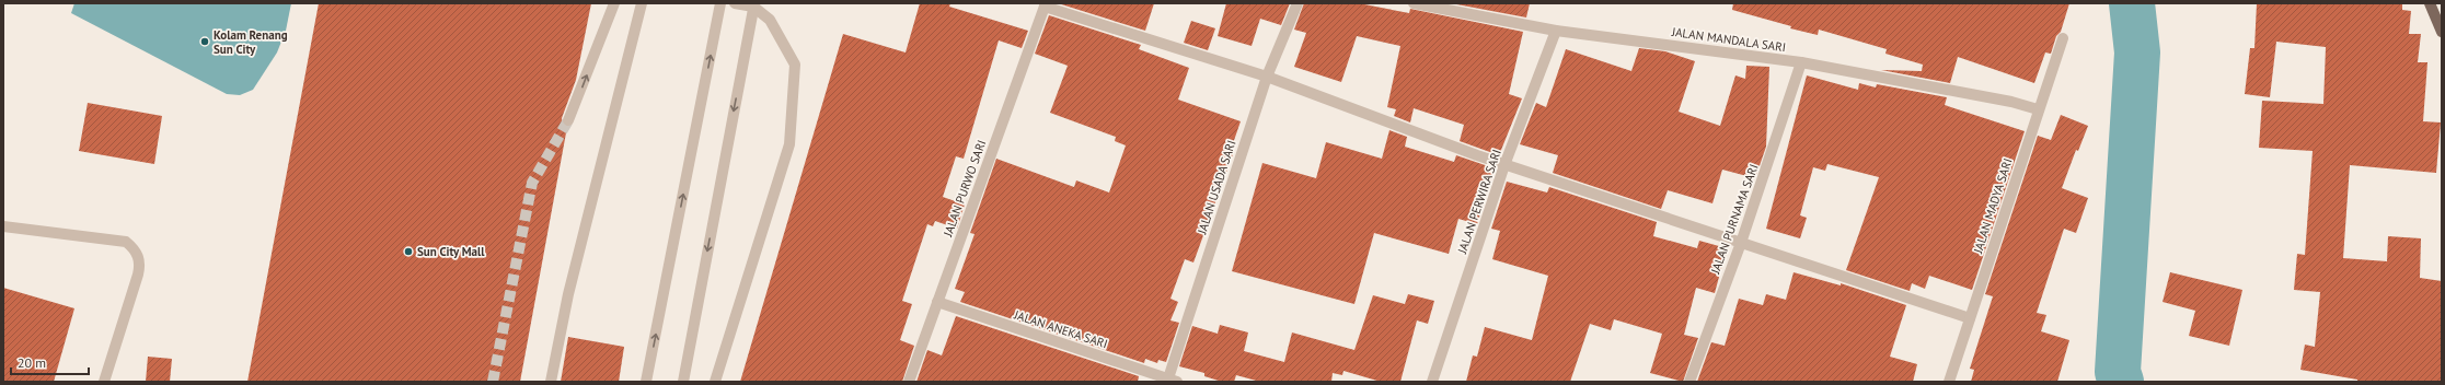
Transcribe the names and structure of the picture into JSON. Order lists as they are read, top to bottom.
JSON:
{
  "streets": {
    "street": [
      "JALAN MANDALA SARI",
      "JALAN USADA SARI",
      "JALAN PURWO SARI",
      "JALAN PERWIRA SARI",
      "JALAN MADYA SARI",
      "JALAN PURNAMA SARI",
      "JALAN ANEKA SARI"
    ]
  },
  "crossings": [
    ["JALAN MANDALA SARI", "JALAN PERWIRA SARI"],
    ["JALAN MANDALA SARI", "JALAN MADYA SARI"],
    ["JALAN MANDALA SARI", "JALAN PURNAMA SARI"],
    ["JALAN USADA SARI", "JALAN ANEKA SARI"],
    ["JALAN PURWO SARI", "JALAN ANEKA SARI"]
  ],
  "places": ["Kolam Renang Sun City", "Sun City Mall"],
  "scale_bar": "20 m"
}
